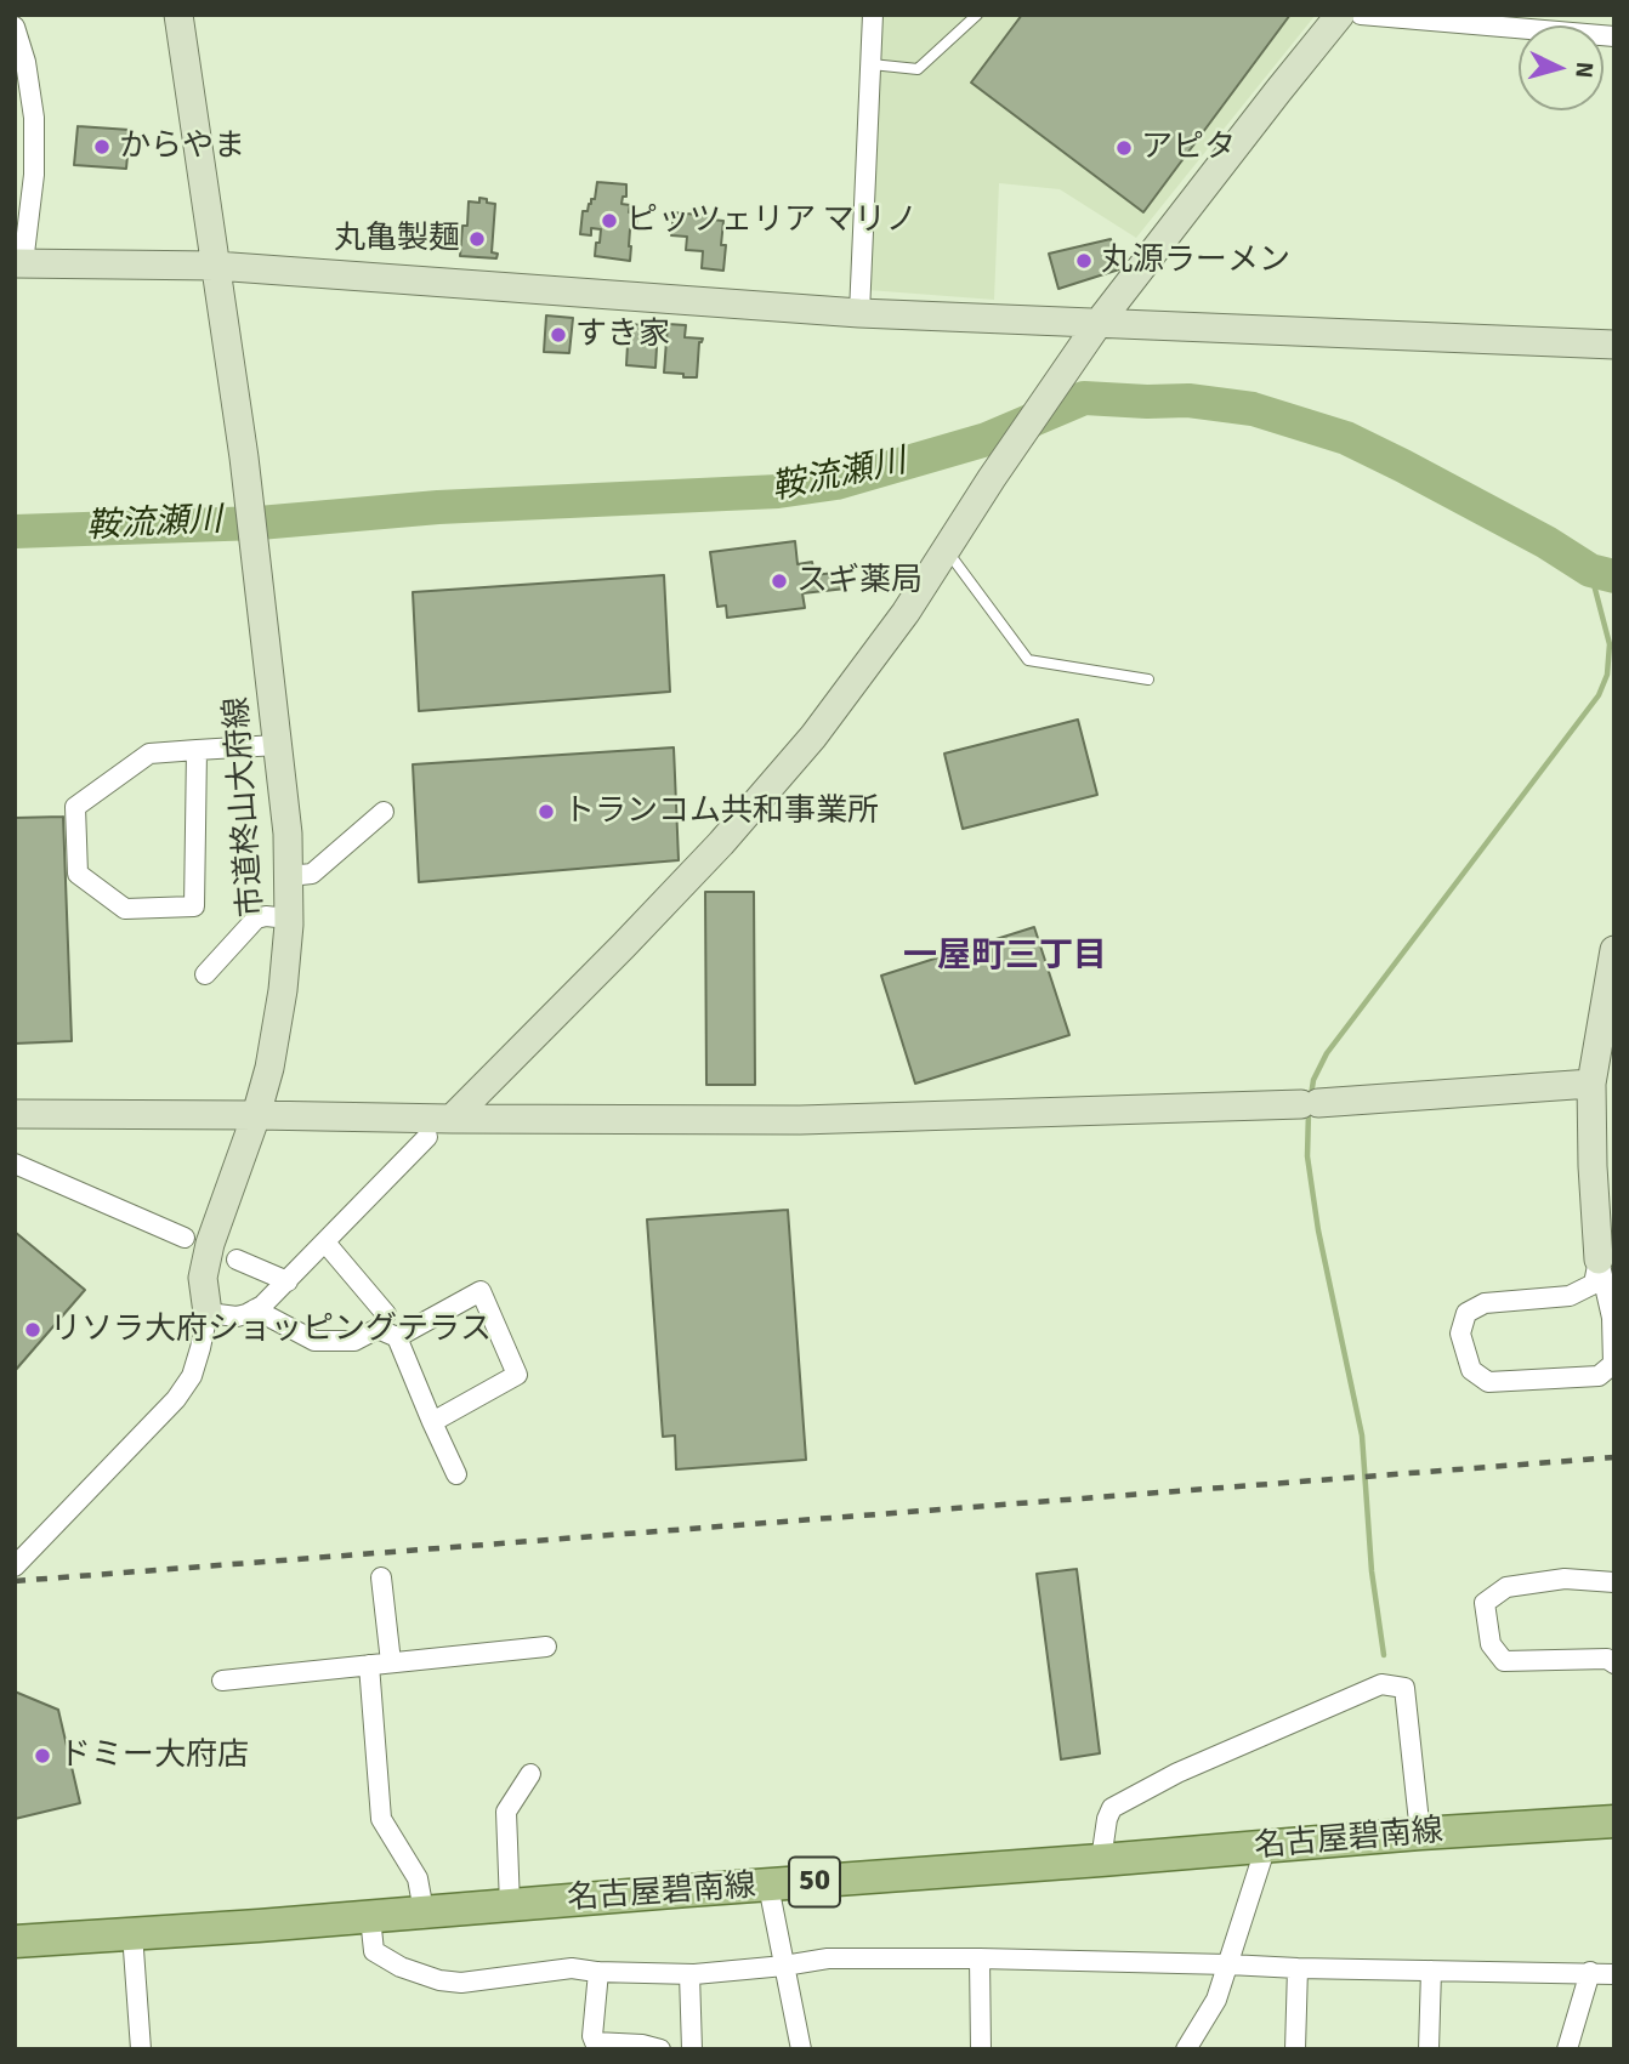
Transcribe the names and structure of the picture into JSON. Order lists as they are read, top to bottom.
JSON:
{
  "streets": {
    "main road": ["名古屋碧南線", "50"],
    "street": ["市道柊山大府線"]
  },
  "districts": ["一屋町三丁目"],
  "water": ["鞍流瀬川"],
  "places": [
    "からやま",
    "アピタ",
    "ピッツェリア マリノ",
    "丸亀製麺",
    "丸源ラーメン",
    "すき家",
    "スギ薬局",
    "トランコム共和事業所",
    "リソラ大府ショッピングテラス",
    "ドミー大府店"
  ],
  "north": "right"
}
